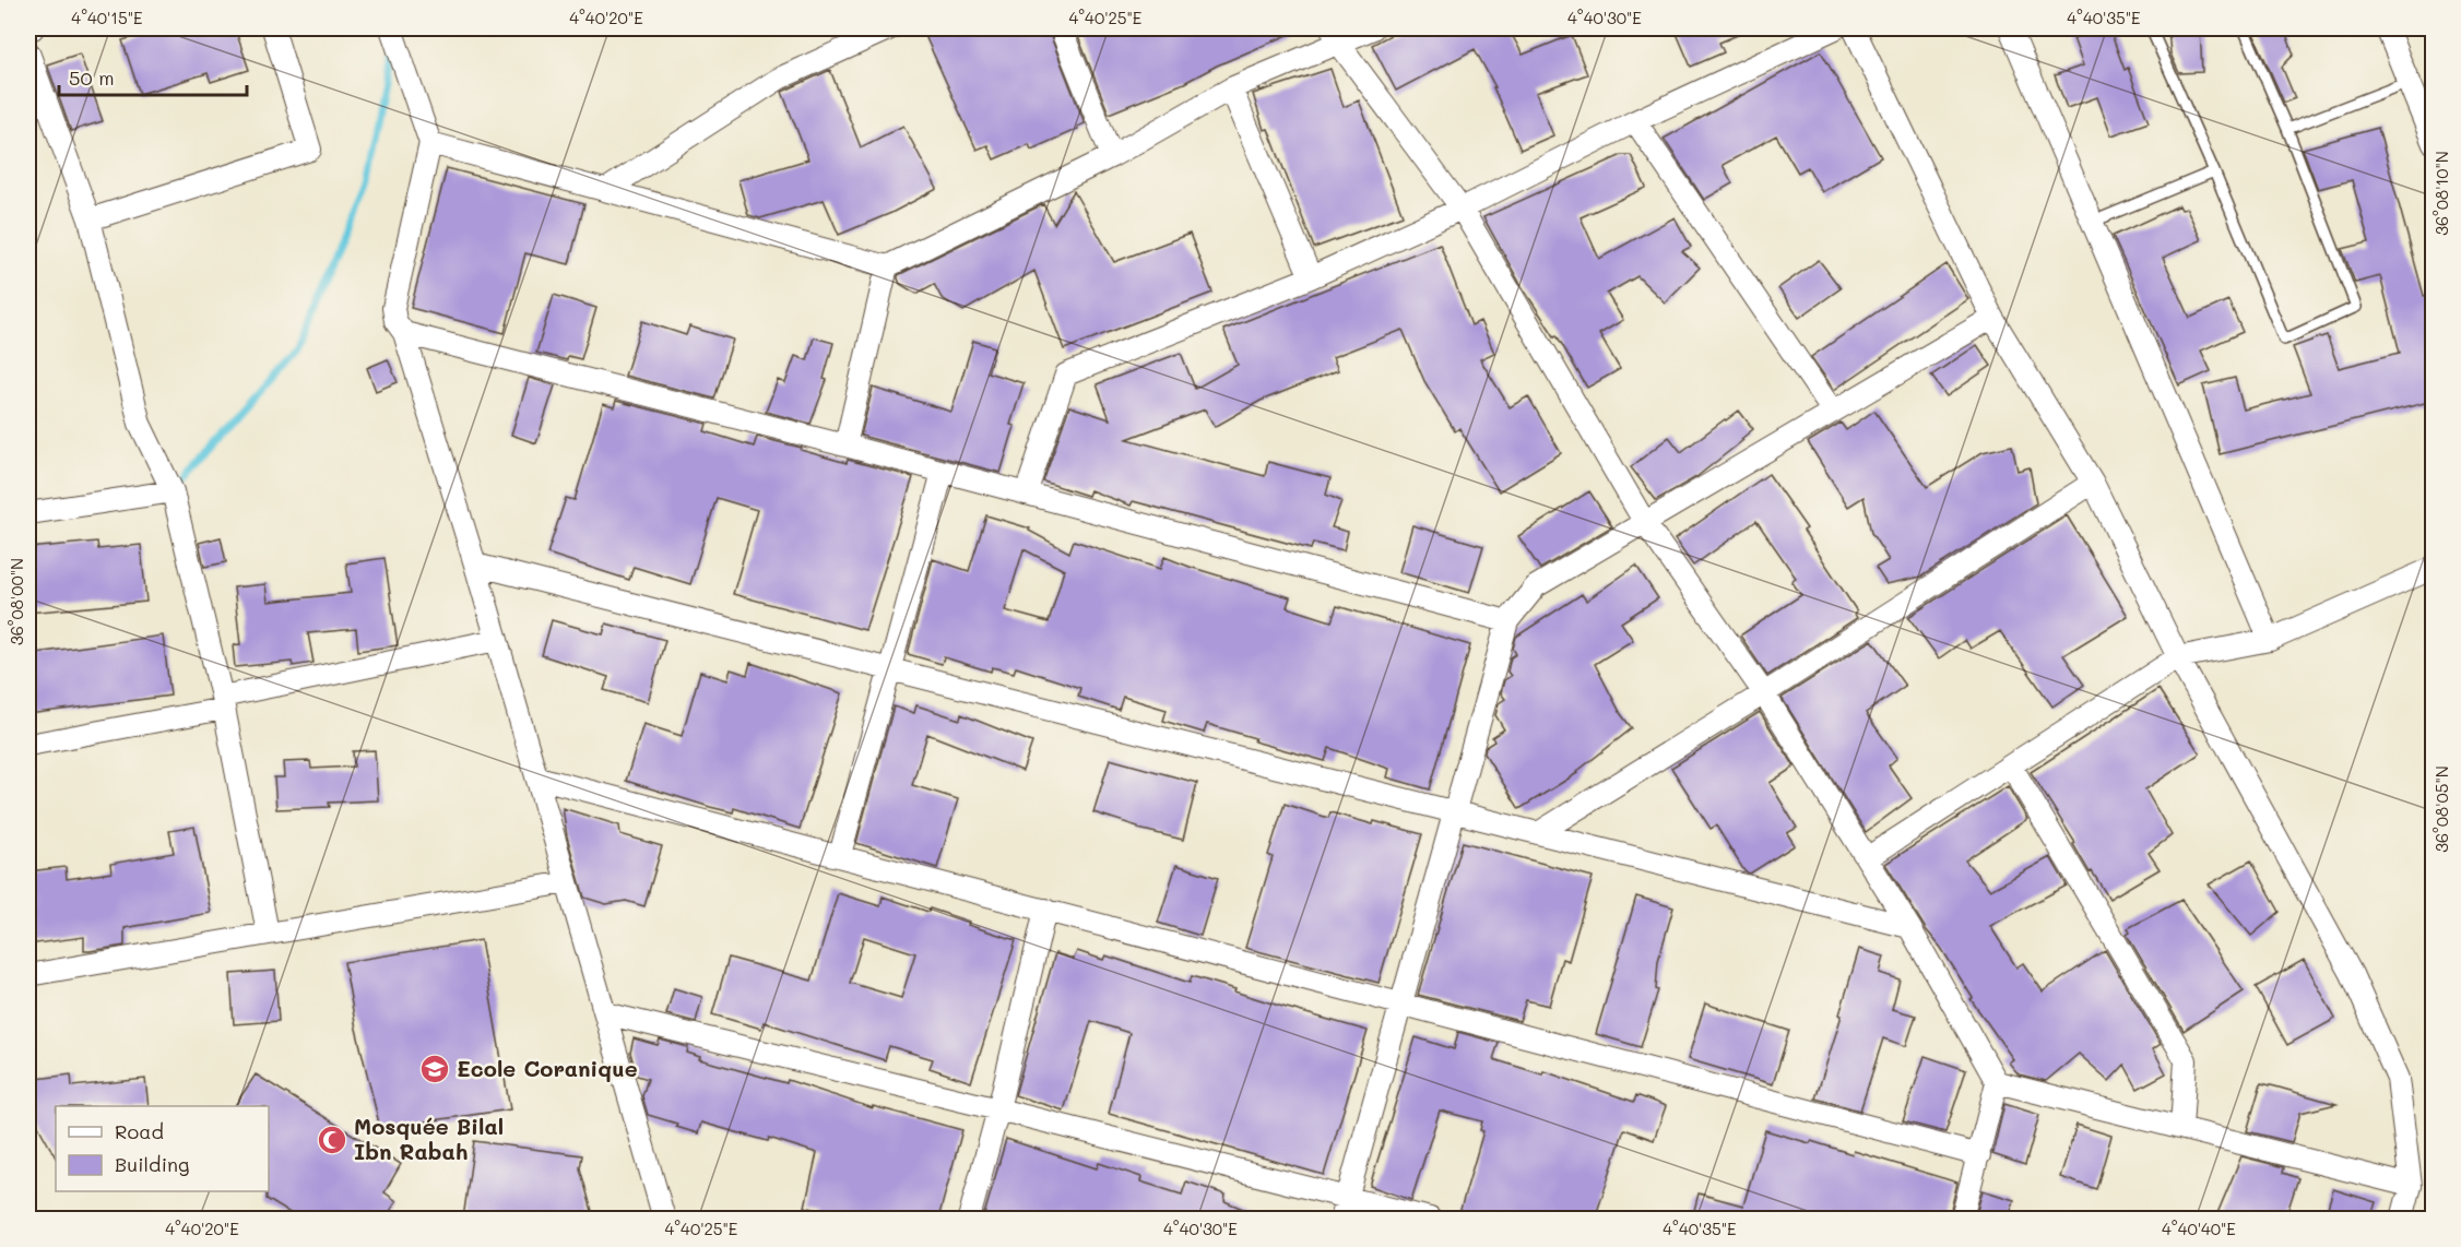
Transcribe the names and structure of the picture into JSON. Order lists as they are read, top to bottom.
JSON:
{
  "places": {
    "school or university": ["Ecole Coranique"],
    "mosque": ["Mosquée Bilal Ibn Rabah"]
  },
  "legend": ["Road", "Building"],
  "scale_bar": "50 m",
  "coordinates": [
    "4°40'15\"E",
    "4°40'20\"E",
    "4°40'25\"E",
    "4°40'30\"E",
    "4°40'35\"E",
    "36°08'10\"N",
    "36°08'00\"N",
    "36°08'05\"N",
    "4°40'40\"E"
  ]
}
